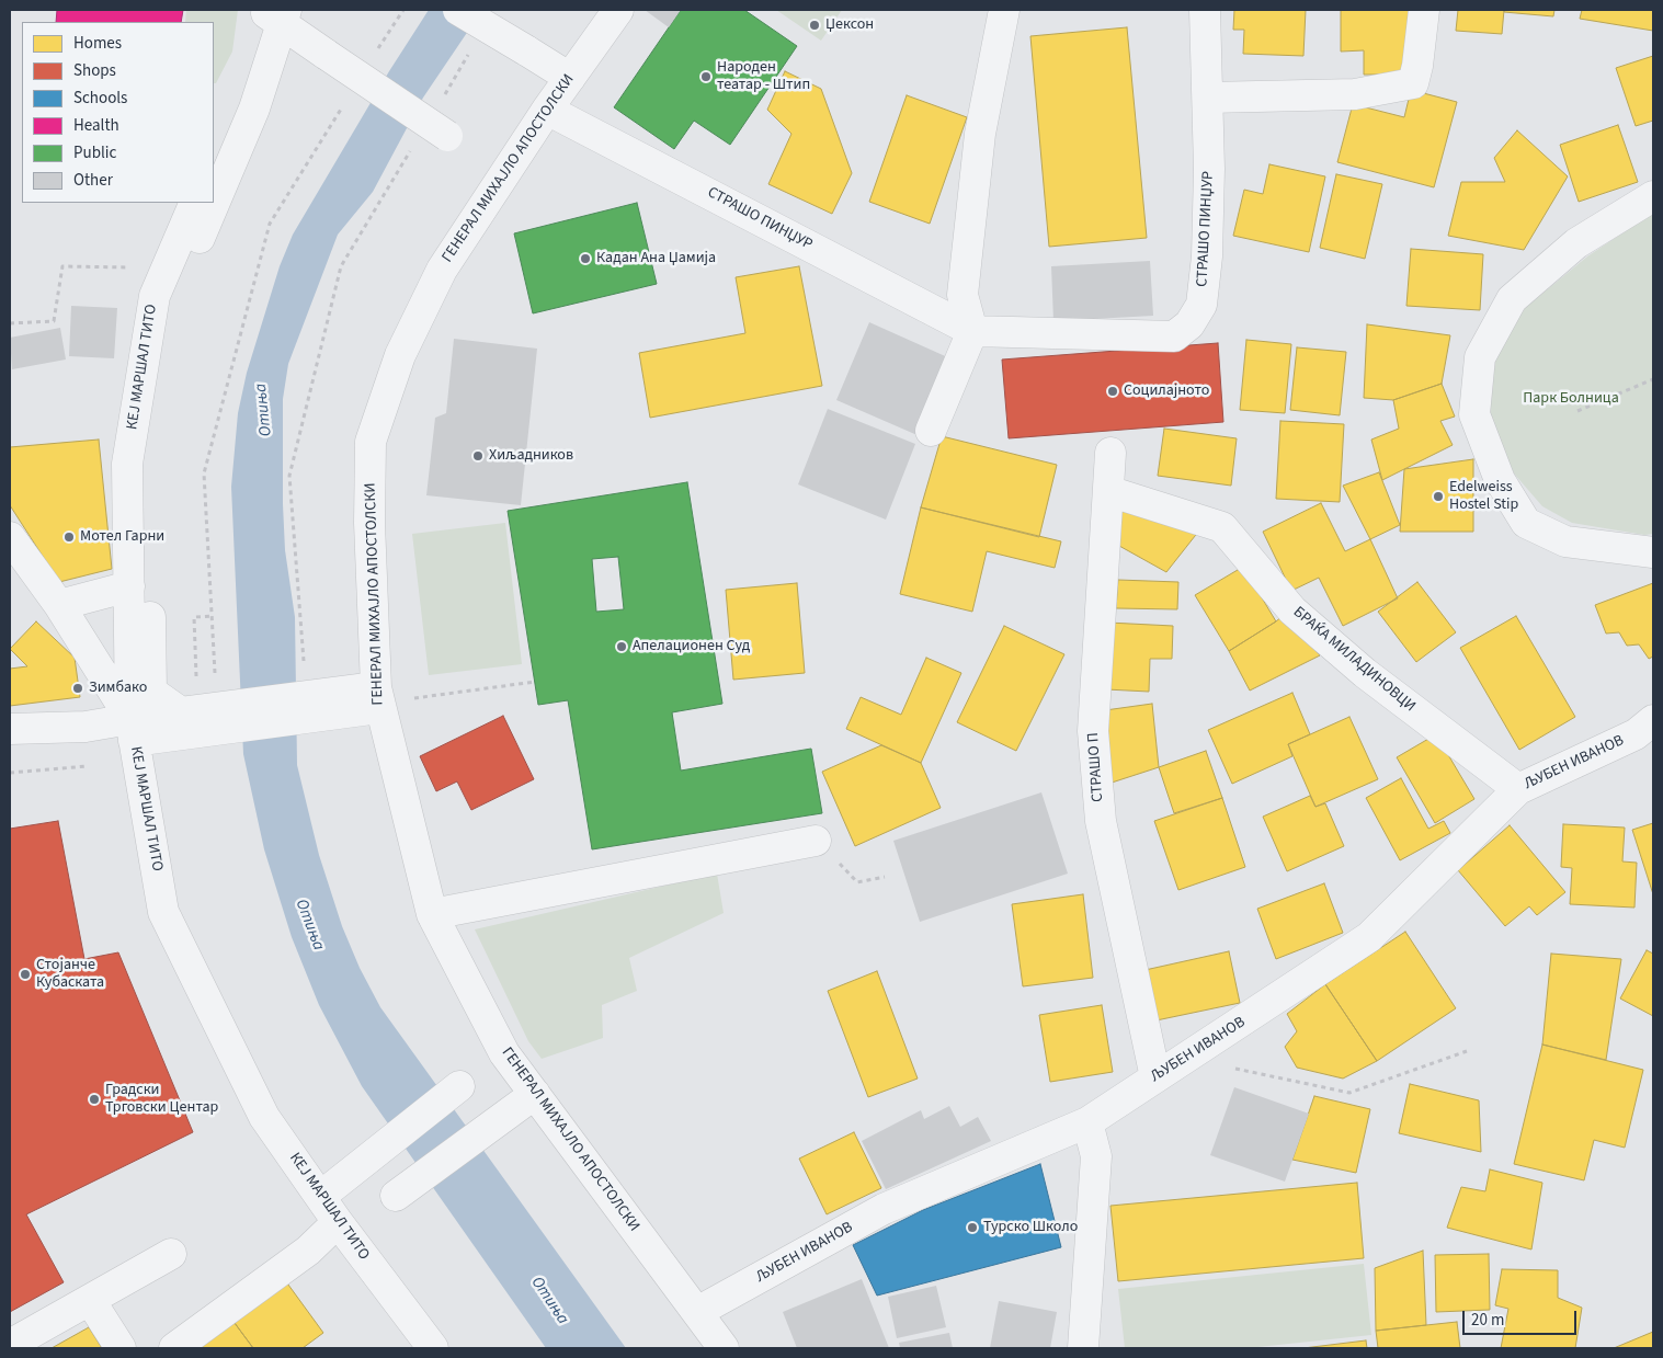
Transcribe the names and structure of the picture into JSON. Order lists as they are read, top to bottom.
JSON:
{
  "streets": {
    "street": [
      "ГЕНЕРАЛ МИХАЈЛО АПОСТОЛСКИ",
      "СТРАШО ПИНЏУР",
      "КЕЈ МАРШАЛ ТИТО",
      "БРАЌА МИЛАДИНОВЦИ",
      "ЉУБЕН ИВАНОВ",
      "СТРАШО П"
    ]
  },
  "crossings": [
    ["ГЕНЕРАЛ МИХАЈЛО АПОСТОЛСКИ", "СТРАШО ПИНЏУР"],
    ["ГЕНЕРАЛ МИХАЈЛО АПОСТОЛСКИ", "ЉУБЕН ИВАНОВ"],
    ["БРАЌА МИЛАДИНОВЦИ", "ЉУБЕН ИВАНОВ"],
    ["БРАЌА МИЛАДИНОВЦИ", "СТРАШО П"],
    ["ЉУБЕН ИВАНОВ", "СТРАШО П"]
  ],
  "water": ["Отиња"],
  "parks": ["Парк Болница"],
  "places": [
    "Џексон",
    "Народен театар - Штип",
    "Кадан Ана Џамија",
    "Социлајното",
    "Хиљадников",
    "Edelweiss Hostel Stip",
    "Мотел Гарни",
    "Апелационен Суд",
    "Зимбако",
    "Стојанче Кубаската",
    "Градски Трговски Центар",
    "Турско Школо"
  ],
  "legend": [
    "Homes",
    "Shops",
    "Schools",
    "Health",
    "Public",
    "Other"
  ],
  "scale_bar": "20 m"
}
